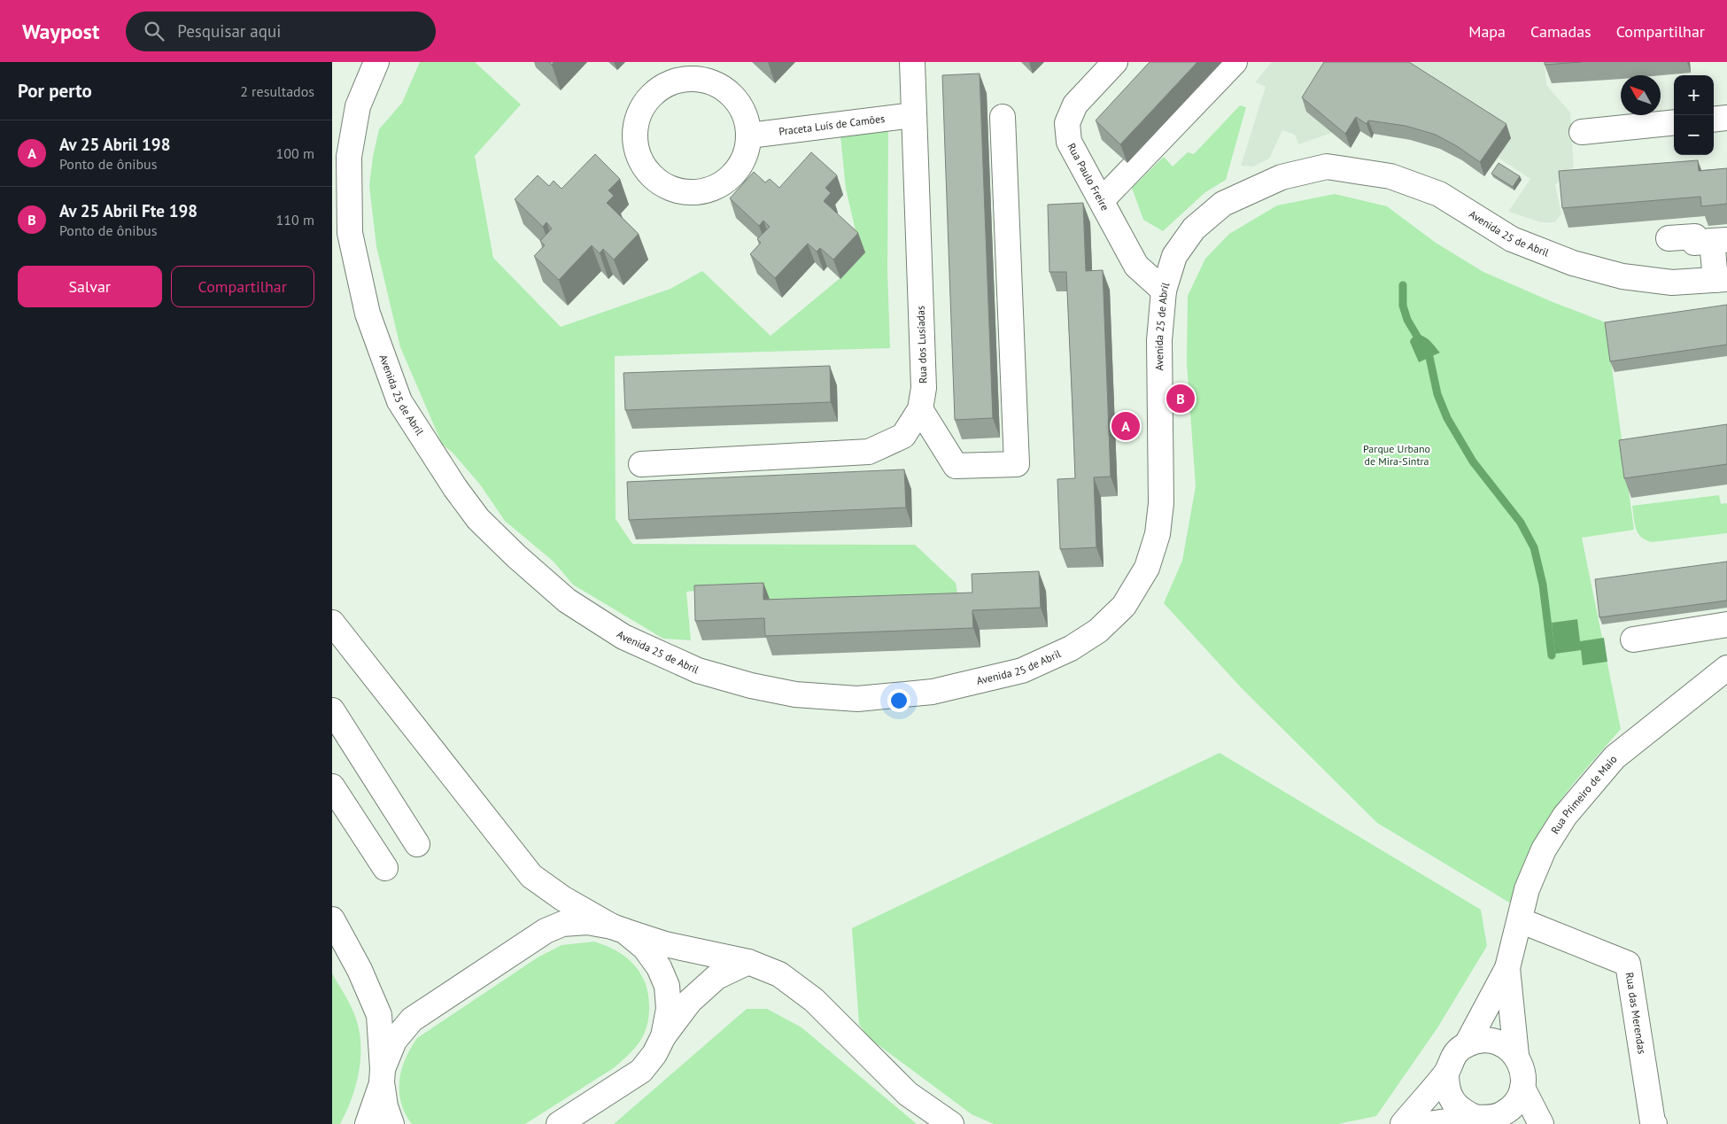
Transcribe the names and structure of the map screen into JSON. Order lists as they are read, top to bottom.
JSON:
{
  "streets": {
    "main road": [
      "Praceta Luís de Camões",
      "Rua Paulo Freire",
      "Avenida 25 de Abril",
      "Rua dos Lusíadas",
      "Rua Primeiro de Maio",
      "Rua das Merendas"
    ]
  },
  "crossings": [
    ["Praceta Luís de Camões", "Rua dos Lusíadas"],
    ["Rua Paulo Freire", "Avenida 25 de Abril"],
    ["Rua Primeiro de Maio", "Rua das Merendas"]
  ],
  "parks": ["Parque Urbano de Mira-Sintra"],
  "north": "top left",
  "page": {
    "header": "Waypost",
    "search": "Pesquisar aqui",
    "nav": ["Mapa", "Camadas", "Compartilhar"],
    "heading": ["Por perto", "2 resultados"],
    "map_buttons": ["+", "−"],
    "list": [
      {
        "mark": "A",
        "name": "Av 25 Abril 198",
        "note": "Ponto de ônibus",
        "value": "100 m"
      },
      {
        "mark": "B",
        "name": "Av 25 Abril Fte 198",
        "note": "Ponto de ônibus",
        "value": "110 m"
      }
    ],
    "buttons": ["Salvar", "Compartilhar"],
    "pins": ["B", "A"]
  }
}
